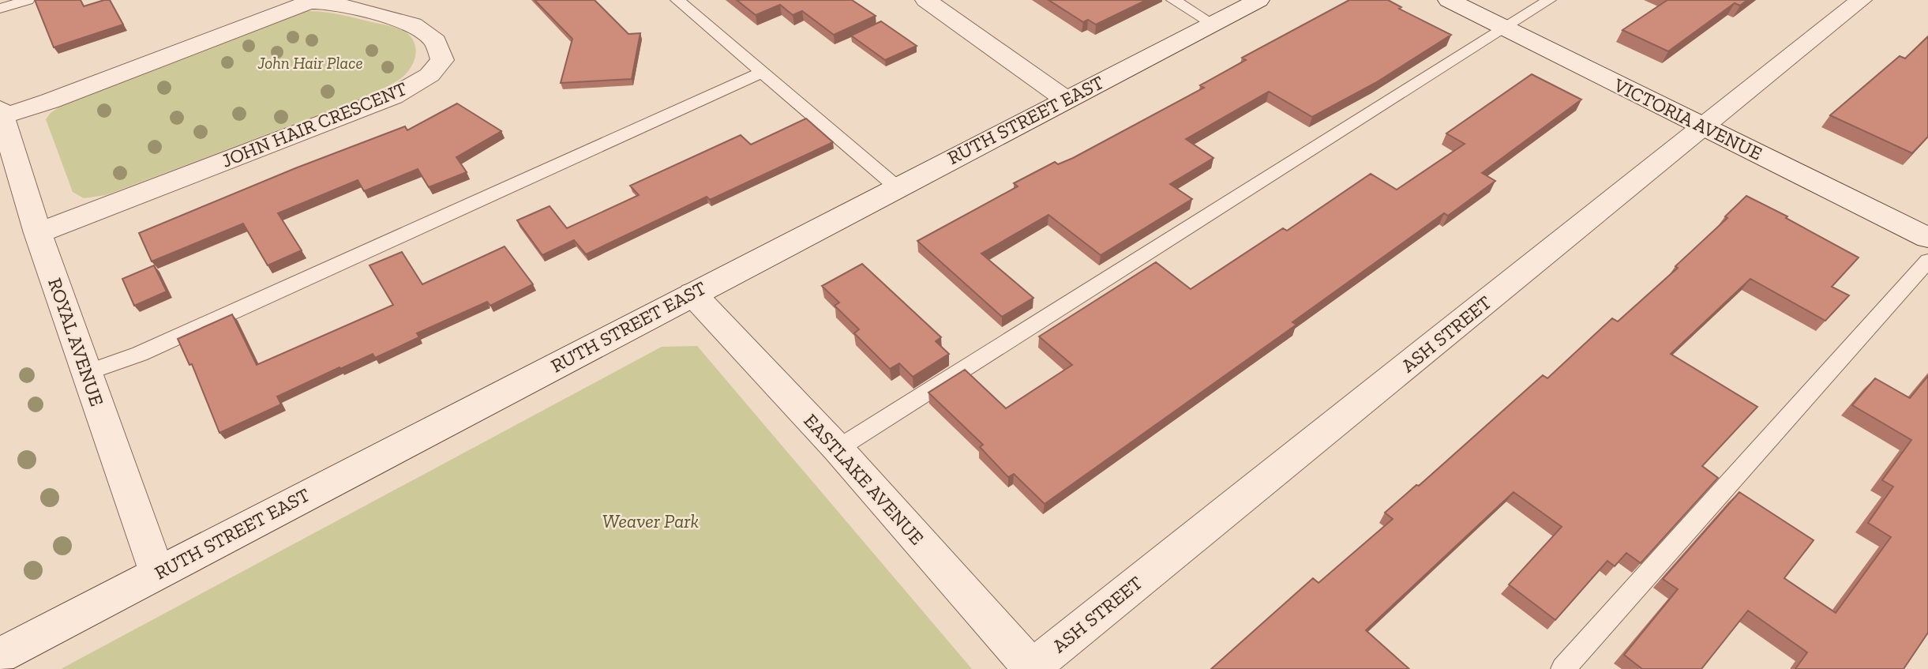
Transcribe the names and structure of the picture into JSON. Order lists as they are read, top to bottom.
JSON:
{
  "streets": {
    "street": [
      "VICTORIA AVENUE",
      "RUTH STREET EAST",
      "JOHN HAIR CRESCENT",
      "ASH STREET",
      "ROYAL AVENUE",
      "EASTLAKE AVENUE"
    ]
  },
  "crossings": [
    ["VICTORIA AVENUE", "ASH STREET"],
    ["RUTH STREET EAST", "ROYAL AVENUE"],
    ["RUTH STREET EAST", "EASTLAKE AVENUE"],
    ["JOHN HAIR CRESCENT", "ROYAL AVENUE"],
    ["ASH STREET", "EASTLAKE AVENUE"]
  ],
  "parks": ["John Hair Place", "Weaver Park"]
}
